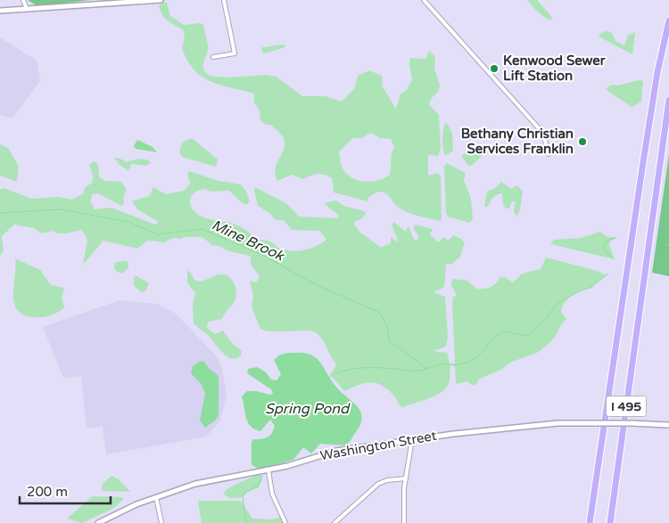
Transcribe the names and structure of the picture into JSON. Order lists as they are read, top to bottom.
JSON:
{
  "streets": {
    "highway": ["I 495"],
    "main road": ["Washington Street"]
  },
  "water": ["Mine Brook", "Spring Pond"],
  "places": ["Kenwood Sewer Lift Station", "Bethany Christian Services Franklin"],
  "scale_bar": "200 m"
}
